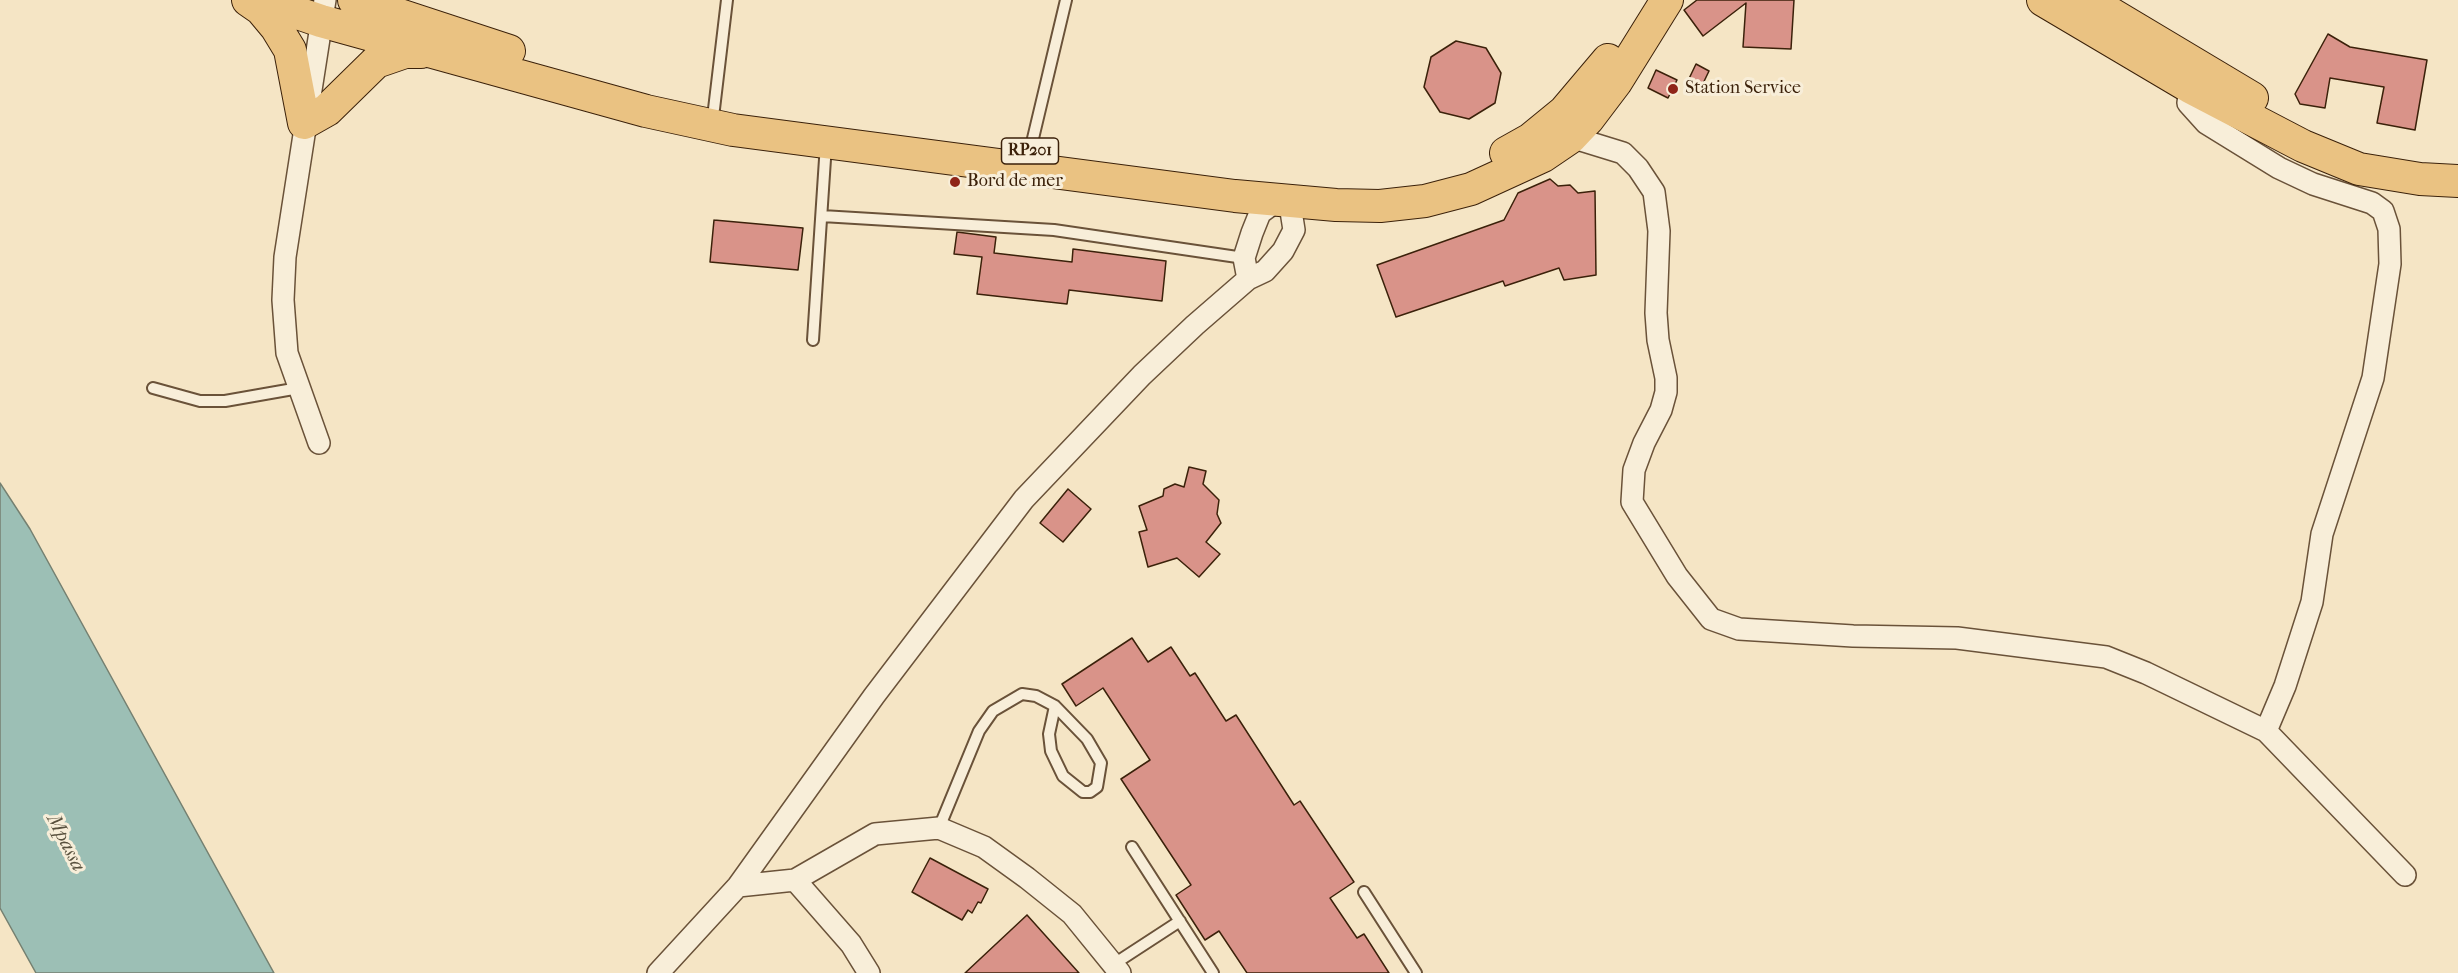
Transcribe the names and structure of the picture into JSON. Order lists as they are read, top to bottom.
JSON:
{
  "streets": {
    "main road": ["RP201"]
  },
  "water": ["Mpassa"],
  "places": ["Station Service", "Bord de mer"]
}
